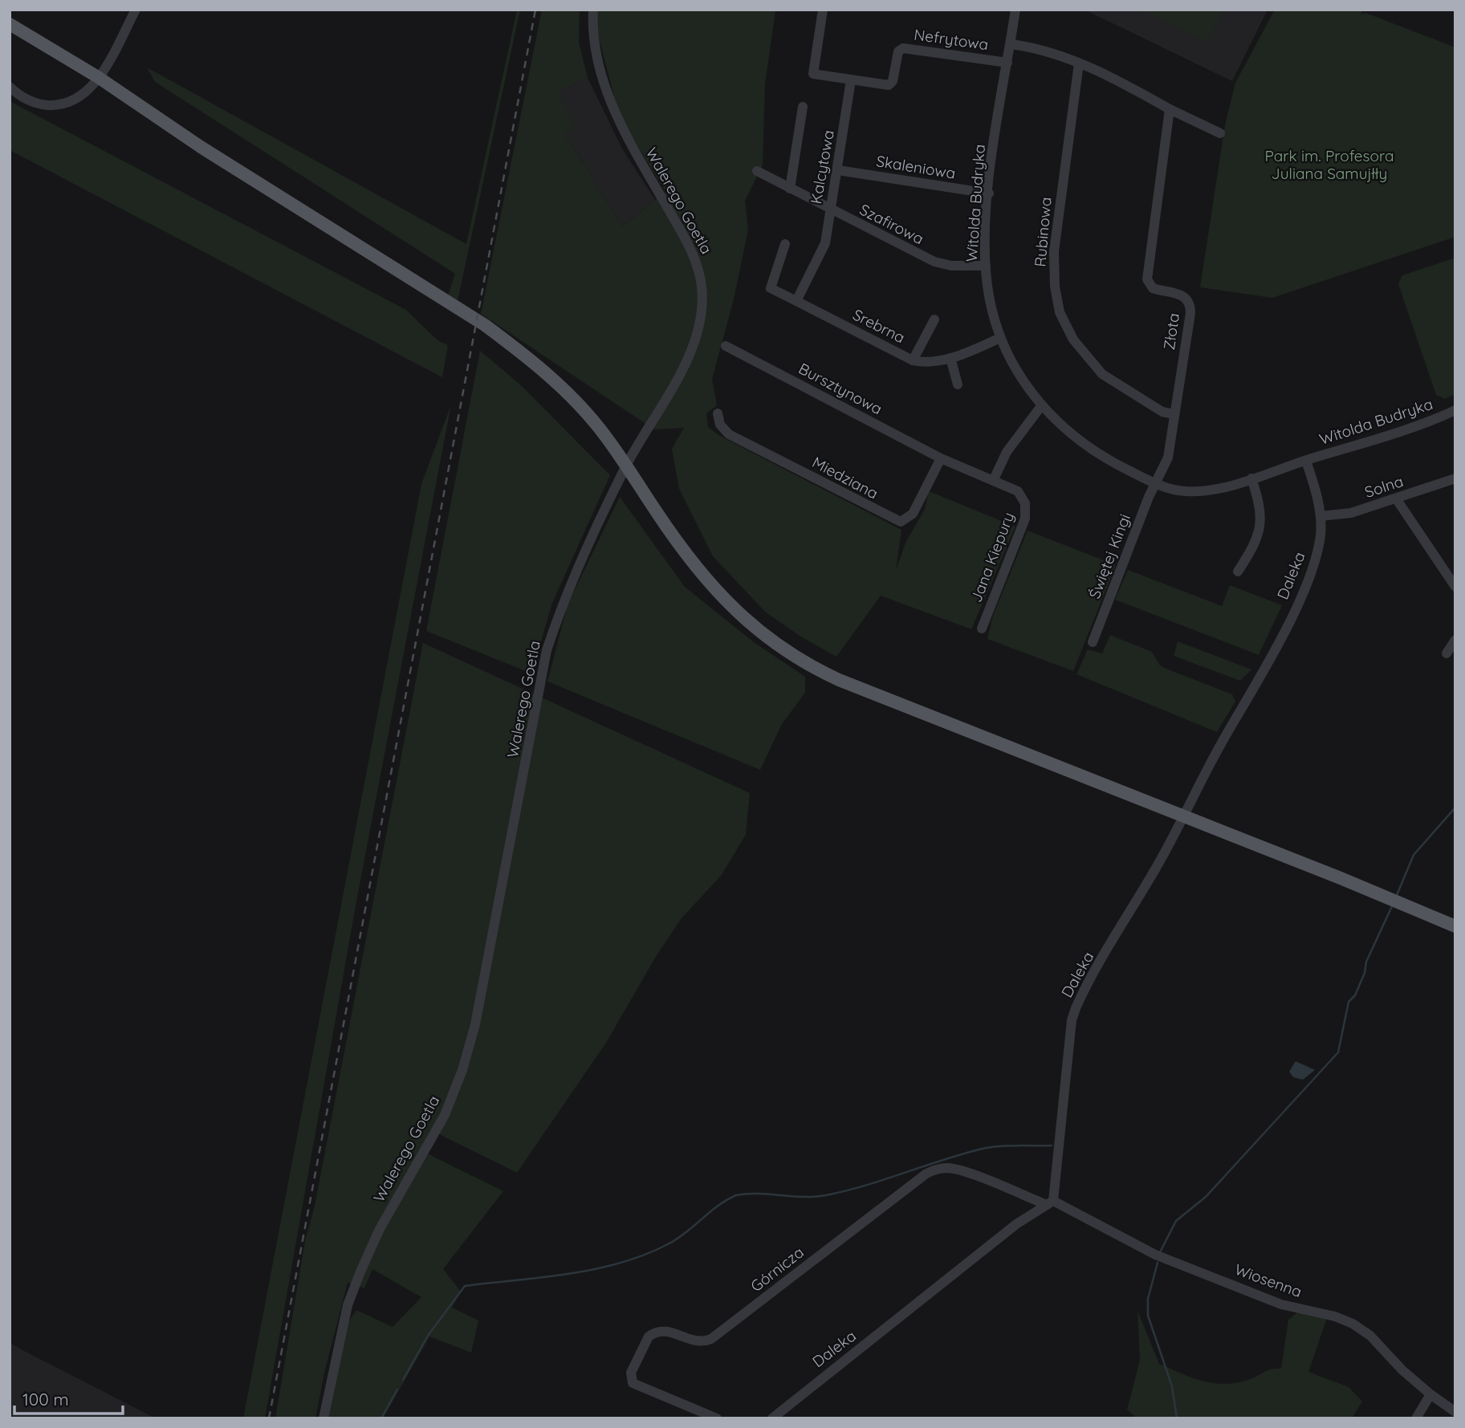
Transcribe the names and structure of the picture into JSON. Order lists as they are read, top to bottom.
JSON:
{
  "streets": {
    "street": [
      "Nefrytowa",
      "Kalcytowa",
      "Skaleniowa",
      "Walerego Goetla",
      "Witolda Budryka",
      "Szafirowa",
      "Rubinowa",
      "Srebrna",
      "Złota",
      "Bursztynowa",
      "Miedziana",
      "Solna",
      "Świętej Kingi",
      "Jana Kiepury",
      "Daleka",
      "Górnicza",
      "Wiosenna"
    ]
  },
  "crossings": [
    ["Nefrytowa", "Kalcytowa"],
    ["Nefrytowa", "Witolda Budryka"],
    ["Kalcytowa", "Skaleniowa"],
    ["Kalcytowa", "Szafirowa"],
    ["Kalcytowa", "Srebrna"],
    ["Skaleniowa", "Witolda Budryka"],
    ["Witolda Budryka", "Szafirowa"],
    ["Witolda Budryka", "Srebrna"],
    ["Witolda Budryka", "Złota"],
    ["Witolda Budryka", "Świętej Kingi"],
    ["Witolda Budryka", "Daleka"],
    ["Rubinowa", "Złota"],
    ["Złota", "Świętej Kingi"],
    ["Bursztynowa", "Miedziana"],
    ["Bursztynowa", "Jana Kiepury"],
    ["Miedziana", "Jana Kiepury"],
    ["Solna", "Daleka"],
    ["Daleka", "Górnicza"],
    ["Daleka", "Wiosenna"],
    ["Górnicza", "Wiosenna"]
  ],
  "parks": ["Park im. Profesora Juliana Samujłły"],
  "scale_bar": "100 m"
}
